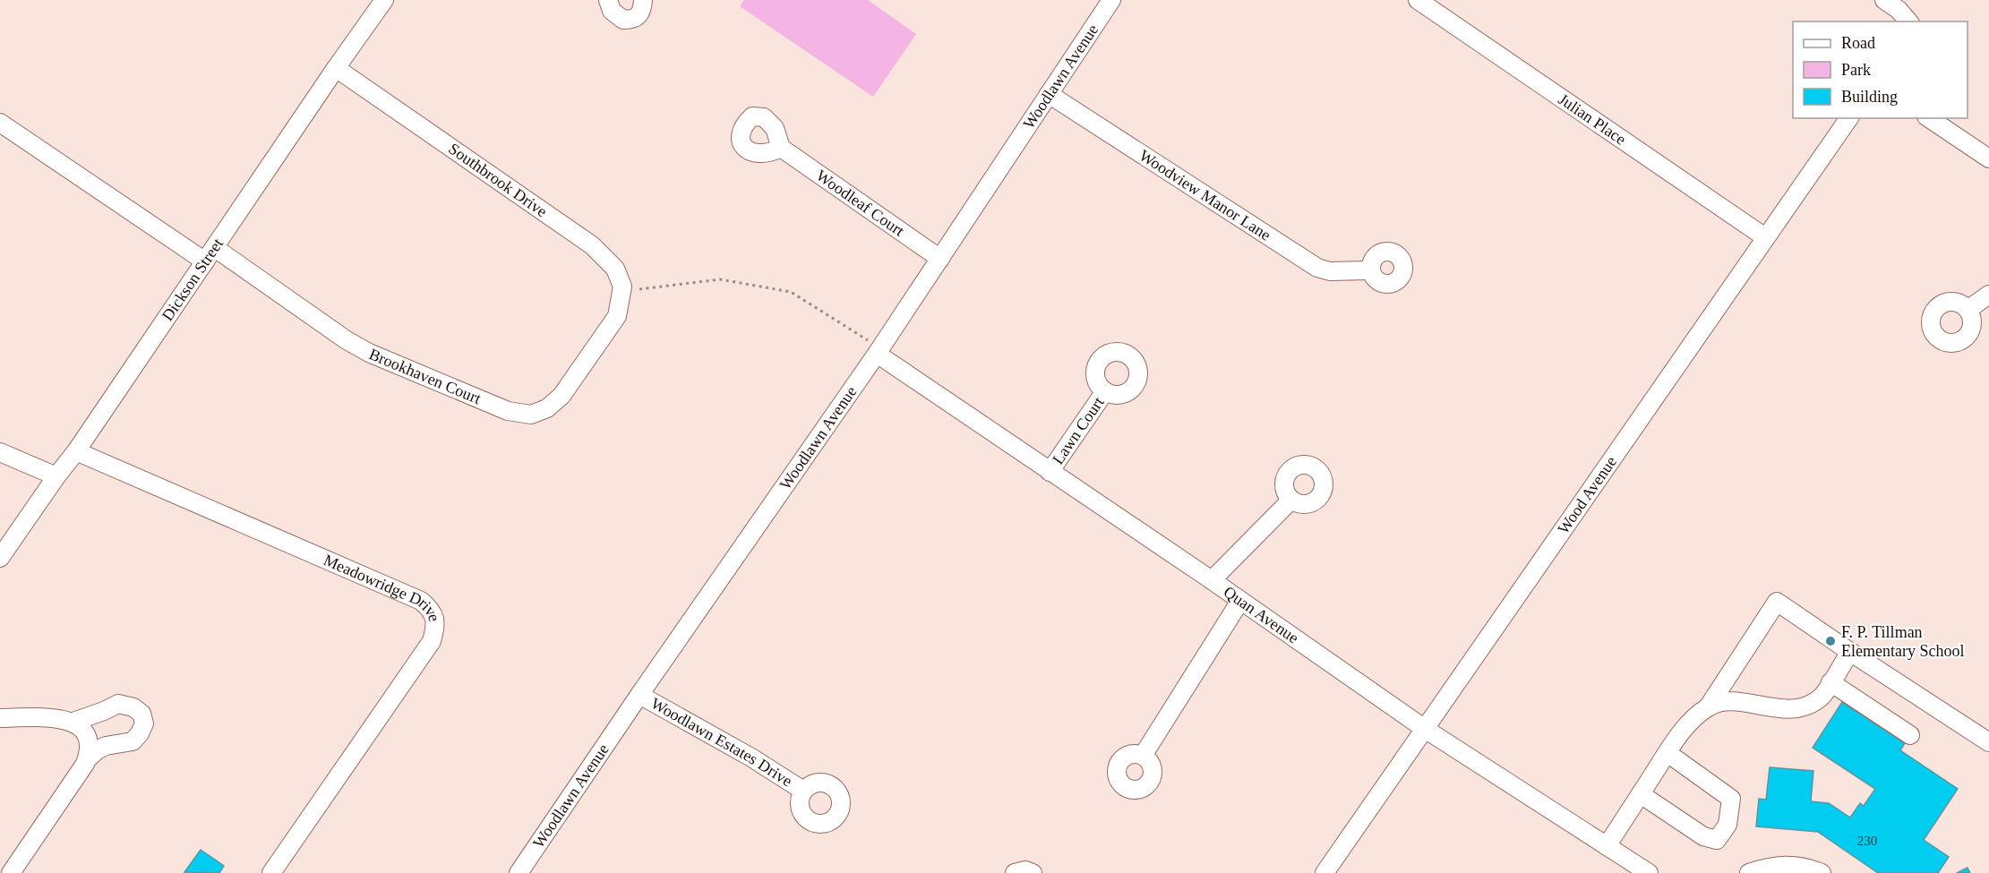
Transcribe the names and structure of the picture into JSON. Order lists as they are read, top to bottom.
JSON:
{
  "streets": {
    "street": [
      "Woodlawn Avenue",
      "Julian Place",
      "Southbrook Drive",
      "Woodview Manor Lane",
      "Woodleaf Court",
      "Dickson Street",
      "Brookhaven Court",
      "Lawn Court",
      "Wood Avenue",
      "Meadowridge Drive",
      "Quan Avenue",
      "Woodlawn Estates Drive"
    ]
  },
  "crossings": [
    ["Woodlawn Avenue", "Woodview Manor Lane"],
    ["Woodlawn Avenue", "Woodleaf Court"],
    ["Woodlawn Avenue", "Quan Avenue"],
    ["Woodlawn Avenue", "Woodlawn Estates Drive"],
    ["Julian Place", "Wood Avenue"],
    ["Southbrook Drive", "Dickson Street"],
    ["Southbrook Drive", "Brookhaven Court"],
    ["Dickson Street", "Brookhaven Court"],
    ["Dickson Street", "Meadowridge Drive"],
    ["Lawn Court", "Quan Avenue"],
    ["Wood Avenue", "Quan Avenue"]
  ],
  "places": ["F. P. Tillman Elementary School"],
  "house_numbers": ["230"],
  "legend": ["Road", "Park", "Building"]
}
